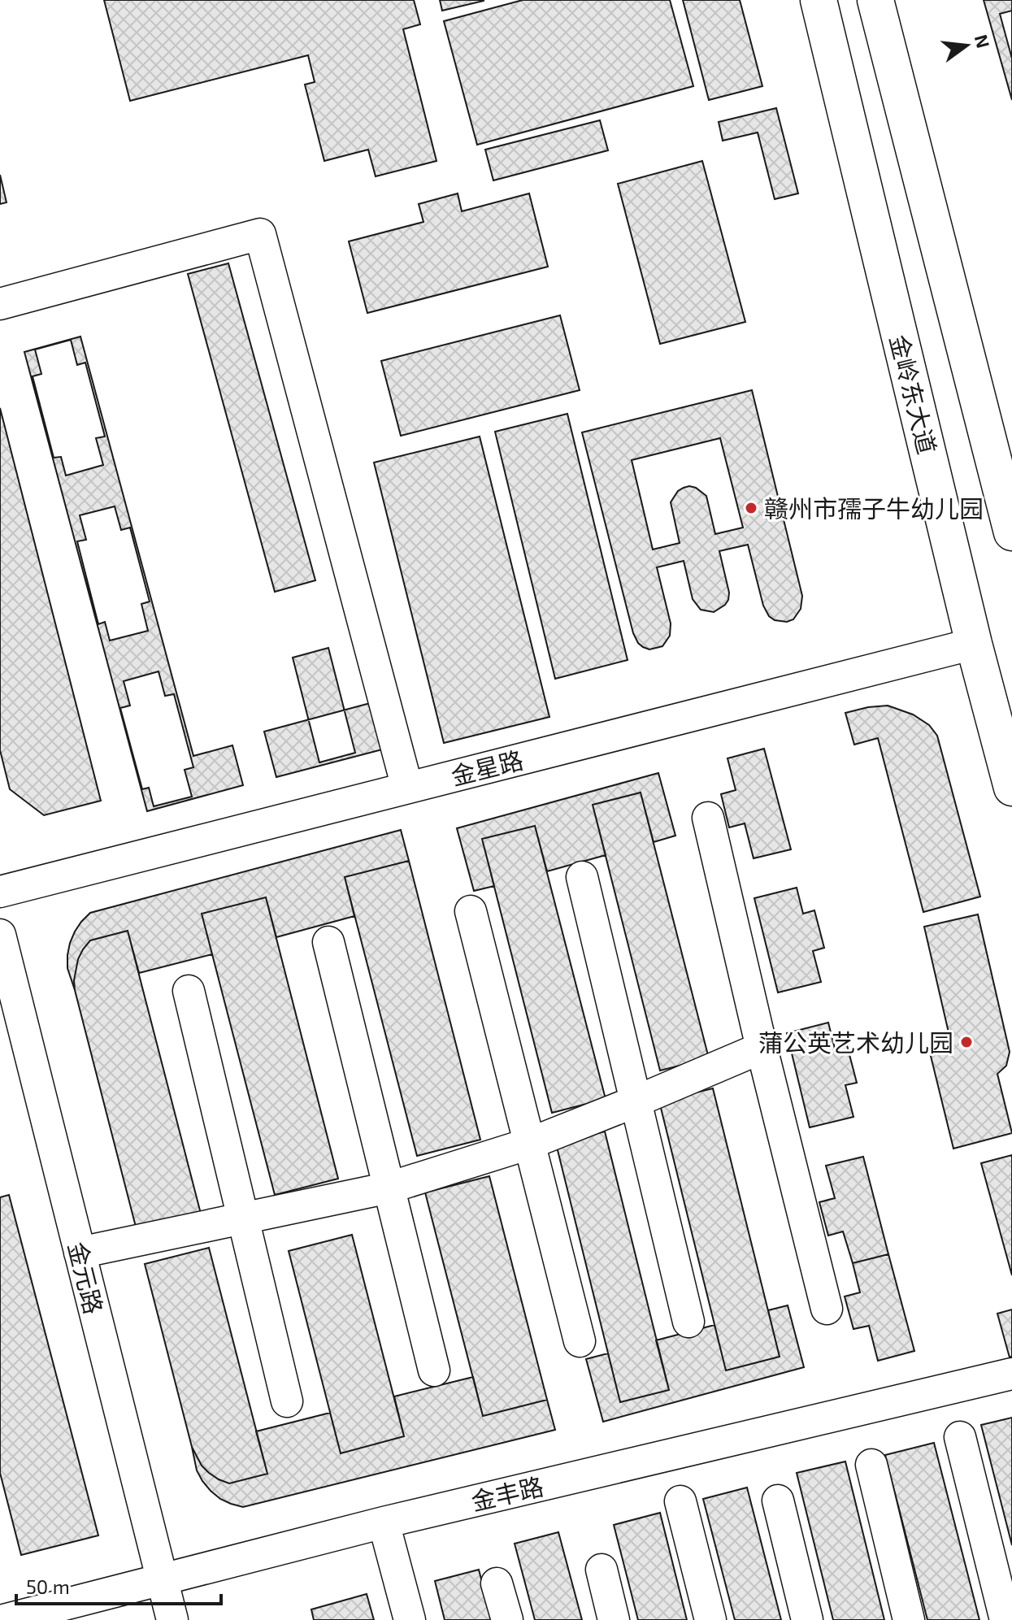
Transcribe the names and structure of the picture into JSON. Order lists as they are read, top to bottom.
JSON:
{
  "streets": {
    "main road": ["金岭东大道"],
    "street": ["金星路", "金元路", "金丰路"]
  },
  "crossings": [
    ["金岭东大道", "金星路"],
    ["金元路", "金丰路"]
  ],
  "places": ["赣州市孺子牛幼儿园", "蒲公英艺术幼儿园"],
  "scale_bar": "50 m",
  "north": "right"
}
